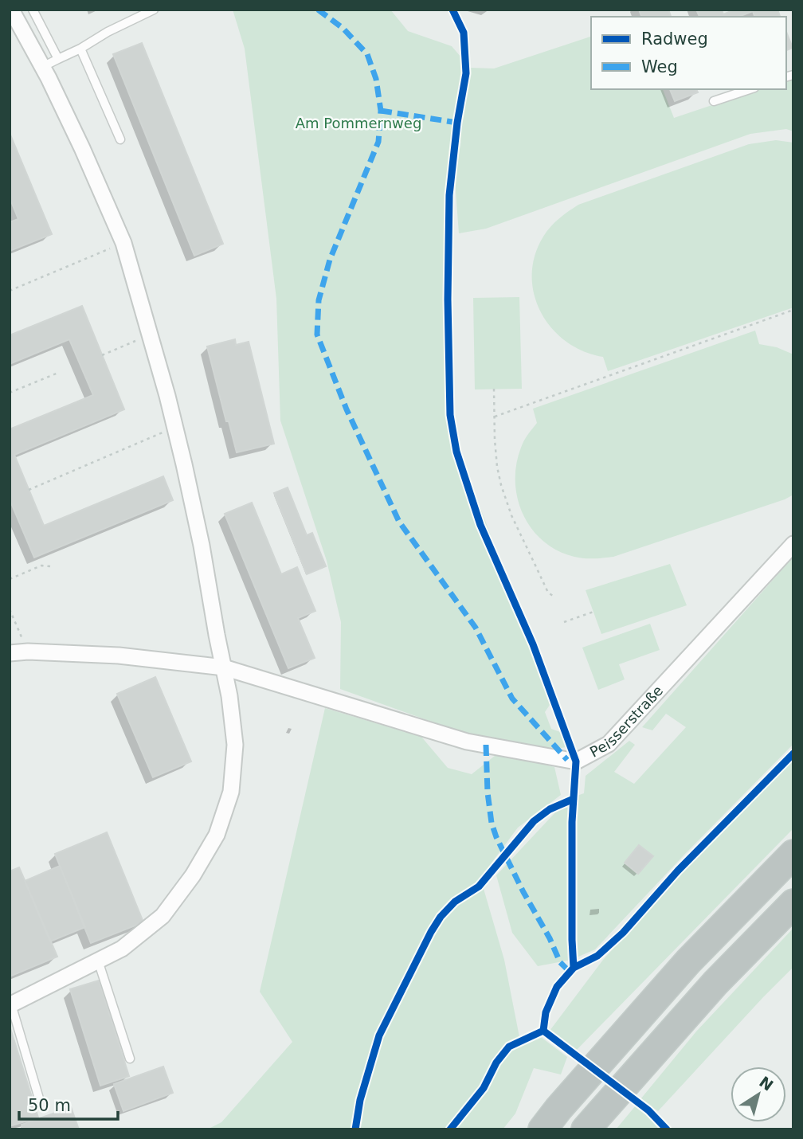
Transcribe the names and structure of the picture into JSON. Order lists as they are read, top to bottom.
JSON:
{
  "streets": {
    "street": ["Peisserstraße"]
  },
  "parks": ["Am Pommernweg"],
  "legend": ["Radweg", "Weg"],
  "scale_bar": "50 m",
  "north": "top right"
}
